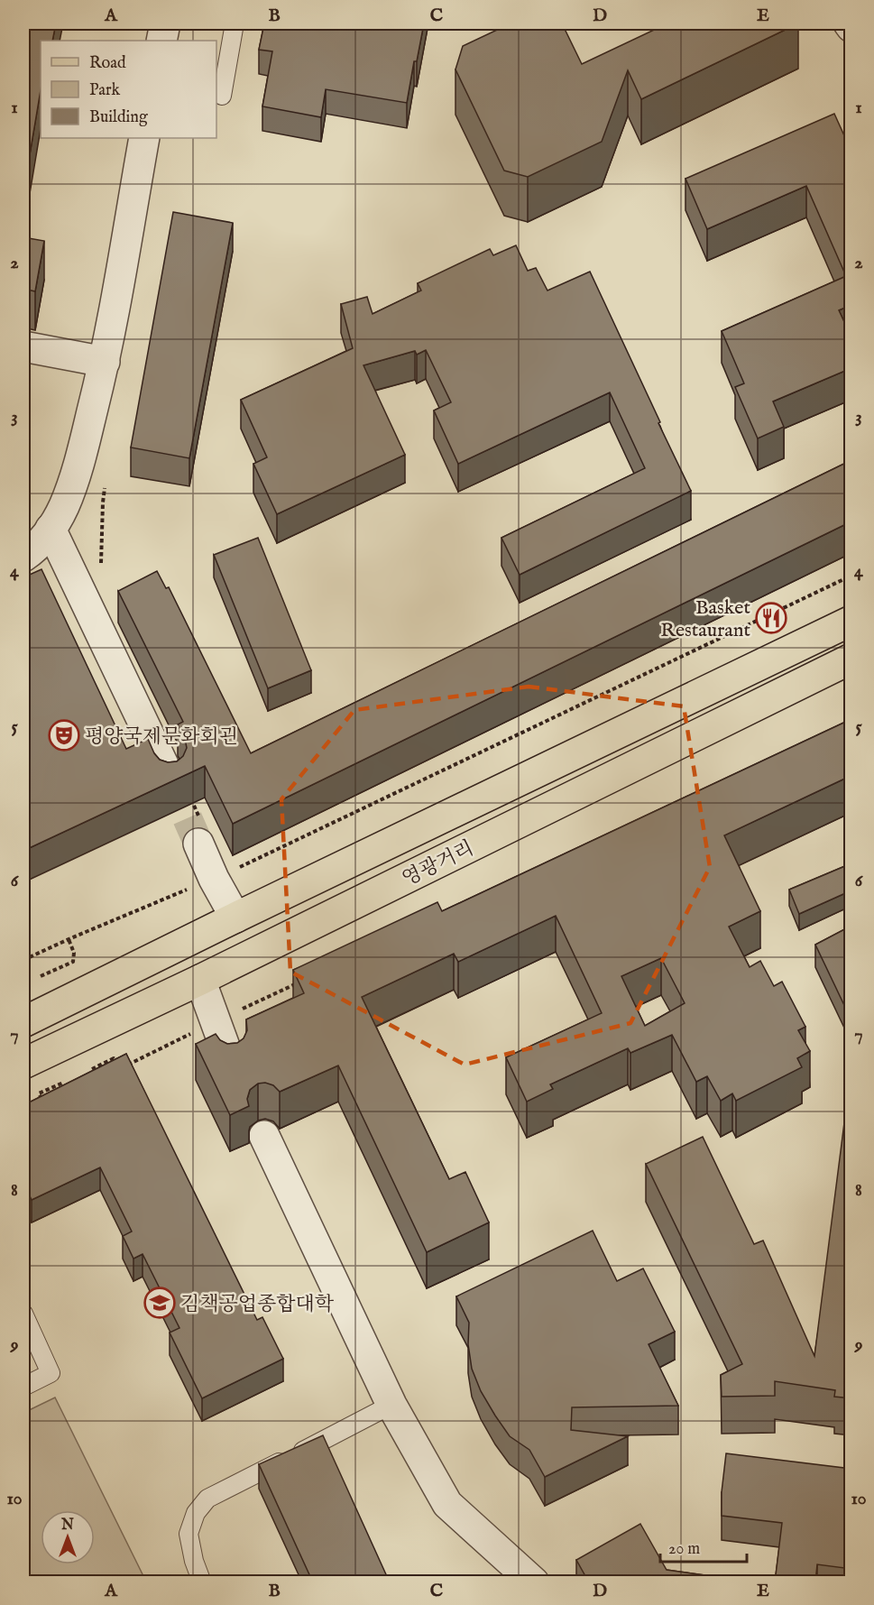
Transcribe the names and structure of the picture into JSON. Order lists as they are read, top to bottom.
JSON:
{
  "streets": {
    "main road": ["영광거리"]
  },
  "places": {
    "restaurant": ["Basket Restaurant"],
    "theatre": ["평양국제문화회괸"],
    "school or university": ["김책공업종합대학"]
  },
  "legend": ["Road", "Park", "Building"],
  "scale_bar": "20 m",
  "north": "top",
  "grid": {
    "columns": [
      "A",
      "B",
      "C",
      "D",
      "E"
    ],
    "rows": [
      "1",
      "2",
      "3",
      "4",
      "5",
      "6",
      "7",
      "8",
      "9",
      "10"
    ]
  }
}
